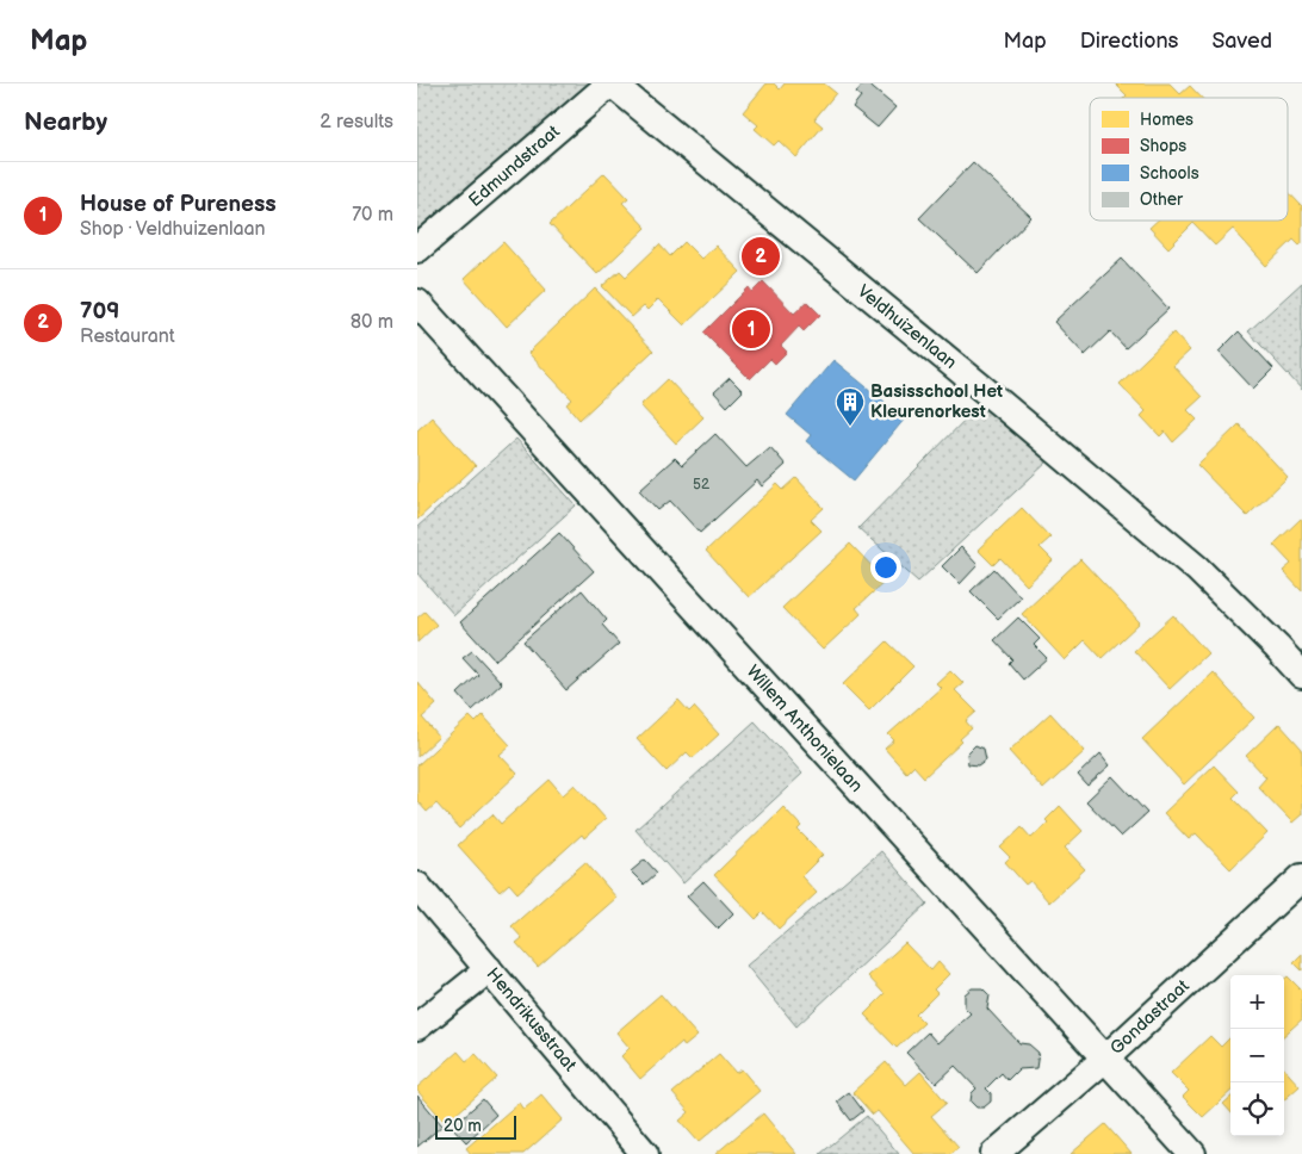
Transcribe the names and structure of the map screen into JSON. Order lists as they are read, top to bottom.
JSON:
{
  "streets": {
    "street": [
      "Edmundstraat",
      "Veldhuizenlaan",
      "Willem Anthonielaan",
      "Gondastraat",
      "Hendrikusstraat"
    ]
  },
  "crossings": [
    ["Edmundstraat", "Veldhuizenlaan"],
    ["Willem Anthonielaan", "Gondastraat"]
  ],
  "places": {
    "building": ["Basisschool Het Kleurenorkest"]
  },
  "house_numbers": ["52"],
  "legend": [
    "Homes",
    "Shops",
    "Schools",
    "Other"
  ],
  "scale_bar": "20 m",
  "page": {
    "header": "Map",
    "nav": ["Map", "Directions", "Saved"],
    "heading": ["Nearby", "2 results"],
    "list": [
      {
        "mark": "1",
        "name": "House of Pureness",
        "note": "Shop · Veldhuizenlaan",
        "value": "70 m"
      },
      {
        "mark": "2",
        "name": "709",
        "note": "Restaurant",
        "value": "80 m"
      }
    ],
    "pins": ["2", "1"],
    "map_buttons": ["+", "−"],
    "scale": "20 m"
  }
}
